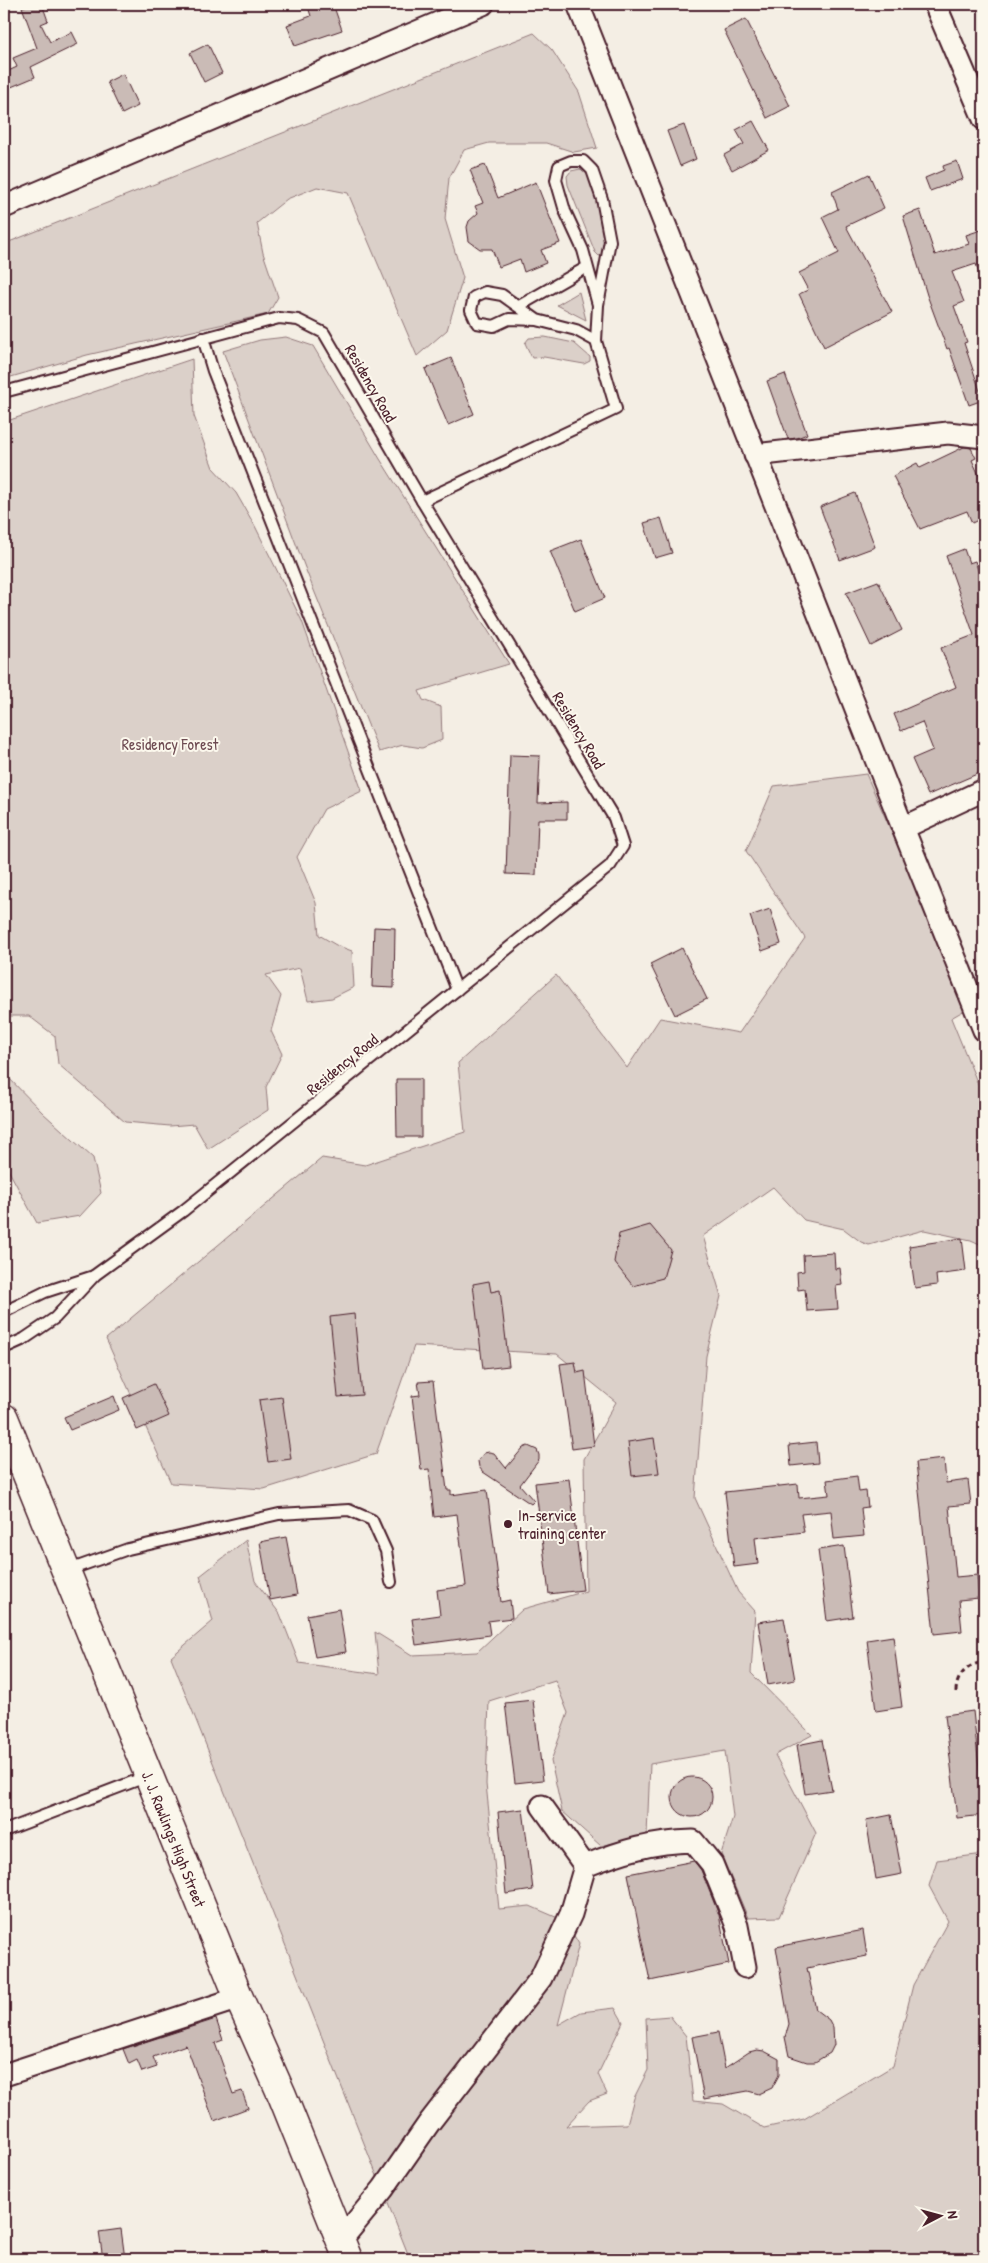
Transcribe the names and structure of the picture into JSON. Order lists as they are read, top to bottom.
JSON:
{
  "streets": {
    "main road": ["J. J. Rawlings High Street"],
    "lane": ["Residency Road"]
  },
  "parks": ["Residency Forest"],
  "places": ["In-service training center"],
  "north": "right"
}
